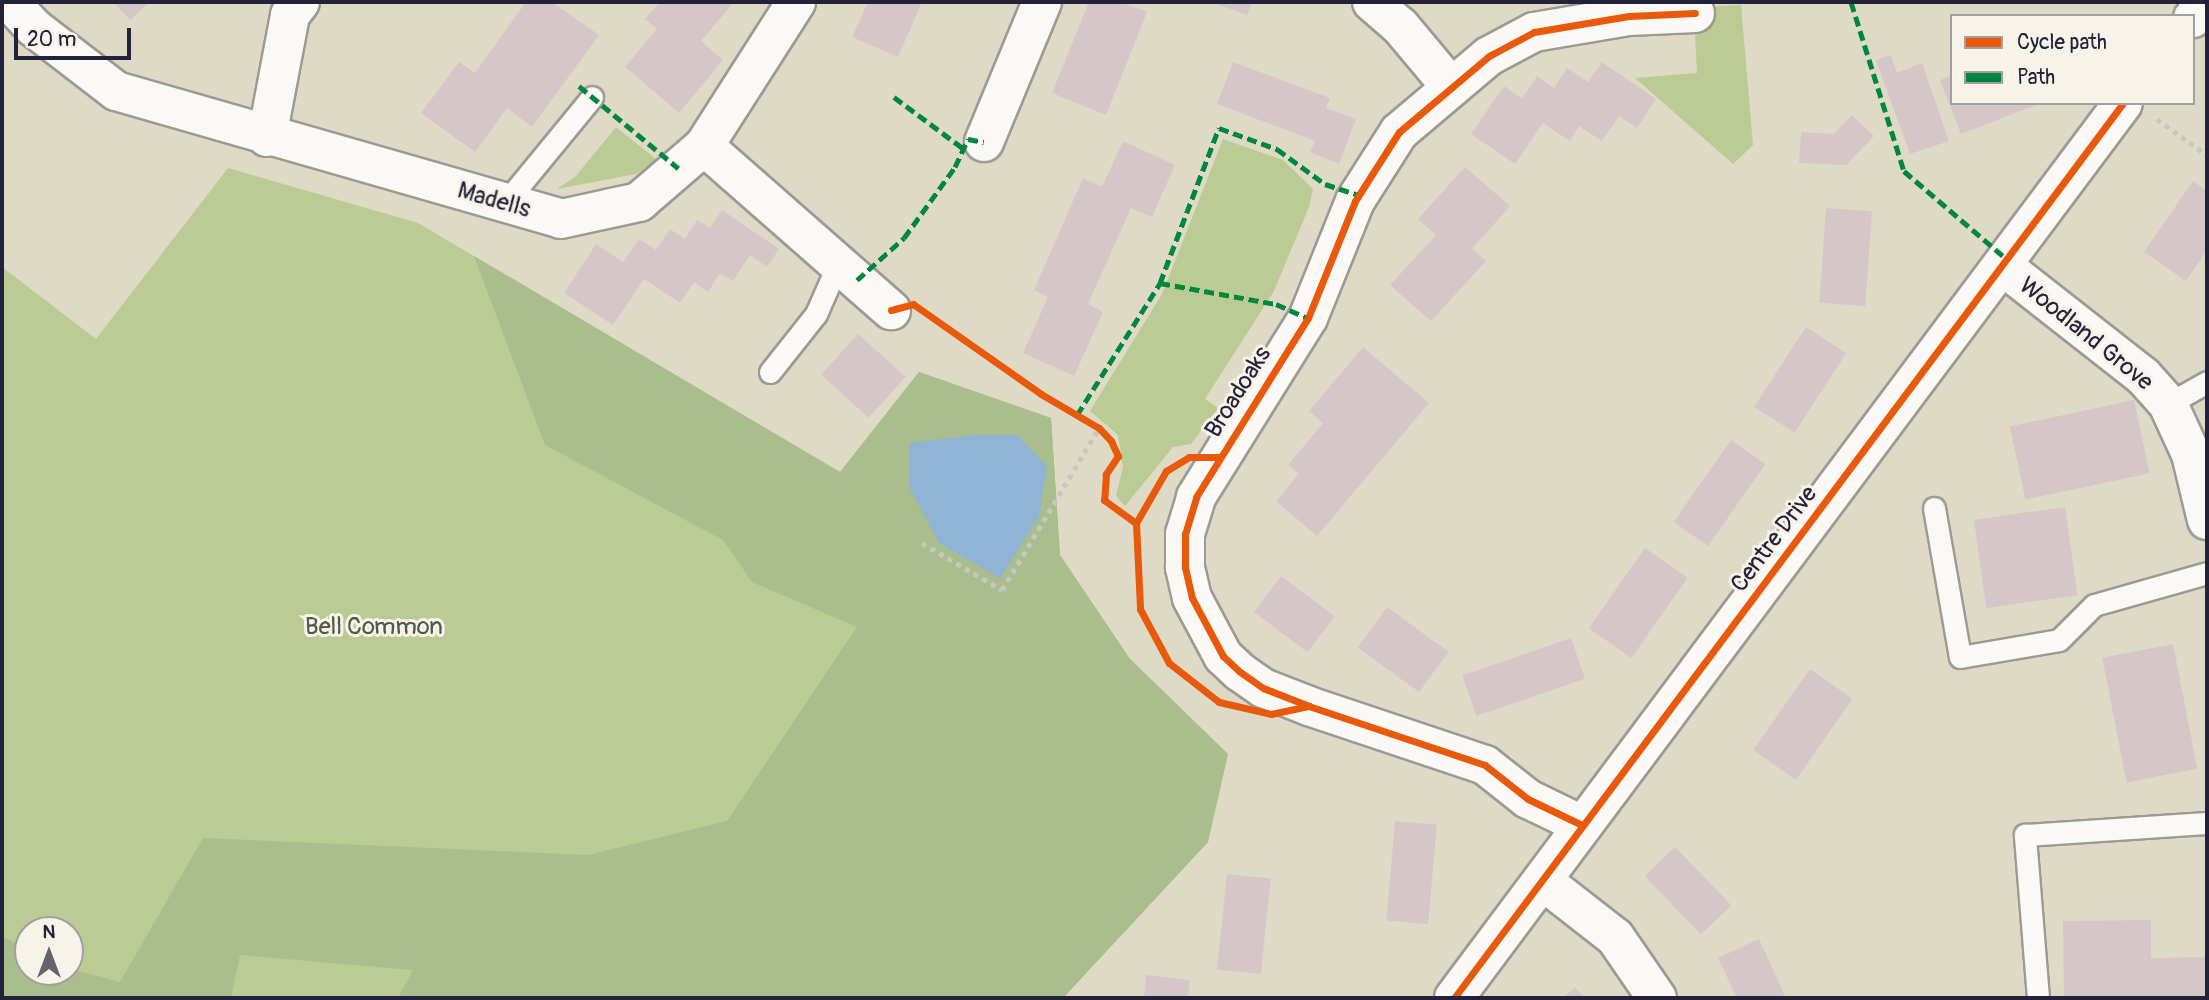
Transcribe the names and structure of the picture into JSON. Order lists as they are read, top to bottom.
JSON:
{
  "streets": {
    "street": [
      "Madells",
      "Woodland Grove",
      "Broadoaks",
      "Centre Drive"
    ]
  },
  "crossings": [
    ["Woodland Grove", "Centre Drive"],
    ["Broadoaks", "Centre Drive"]
  ],
  "parks": ["Bell Common"],
  "legend": ["Cycle path", "Path"],
  "scale_bar": "20 m",
  "north": "top"
}
